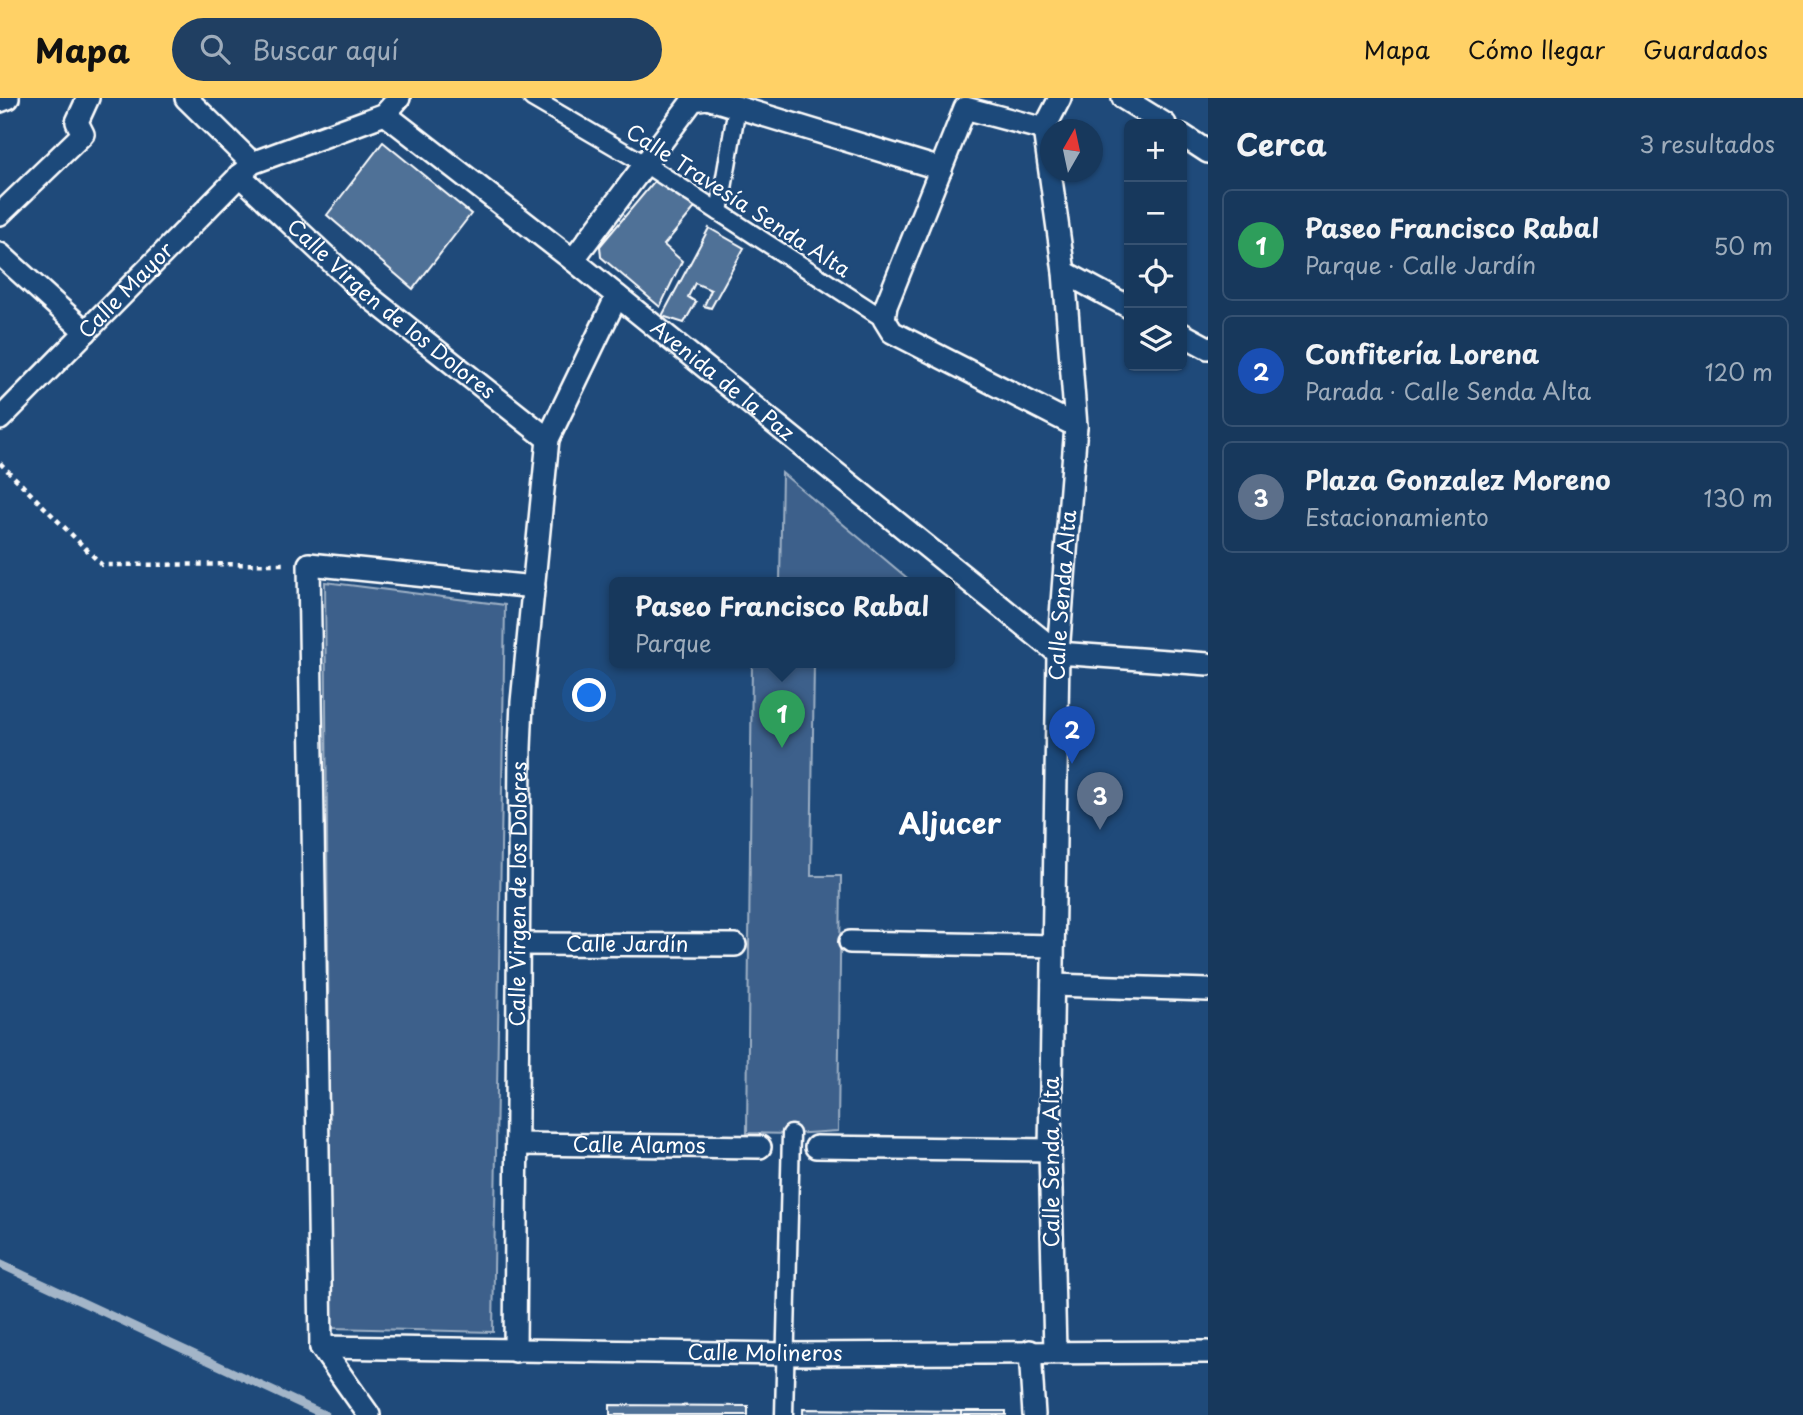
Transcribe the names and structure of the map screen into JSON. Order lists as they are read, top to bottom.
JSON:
{
  "streets": {
    "street": [
      "Calle Travesía Senda Alta",
      "Calle Mayor",
      "Calle Virgen de los Dolores",
      "Avenida de la Paz",
      "Calle Senda Alta",
      "Calle Jardín",
      "Calle Álamos",
      "Calle Molineros"
    ]
  },
  "crossings": [
    ["Calle Mayor", "Calle Virgen de los Dolores"],
    ["Calle Virgen de los Dolores", "Avenida de la Paz"],
    ["Calle Virgen de los Dolores", "Calle Jardín"],
    ["Calle Virgen de los Dolores", "Calle Álamos"],
    ["Calle Virgen de los Dolores", "Calle Molineros"],
    ["Avenida de la Paz", "Calle Senda Alta"],
    ["Calle Senda Alta", "Calle Molineros"]
  ],
  "districts": ["Aljucer"],
  "north": "top",
  "page": {
    "header": "Mapa",
    "search": "Buscar aquí",
    "nav": ["Mapa", "Cómo llegar", "Guardados"],
    "heading": ["Cerca", "3 resultados"],
    "map_buttons": ["+", "−"],
    "list": [
      {
        "mark": "1",
        "name": "Paseo Francisco Rabal",
        "note": "Parque · Calle Jardín",
        "value": "50 m"
      },
      {
        "mark": "2",
        "name": "Confitería Lorena",
        "note": "Parada · Calle Senda Alta",
        "value": "120 m"
      },
      {
        "mark": "3",
        "name": "Plaza Gonzalez Moreno",
        "note": "Estacionamiento",
        "value": "130 m"
      }
    ],
    "popup": ["Paseo Francisco Rabal", "Parque"],
    "pins": ["1", "2", "3"]
  }
}
